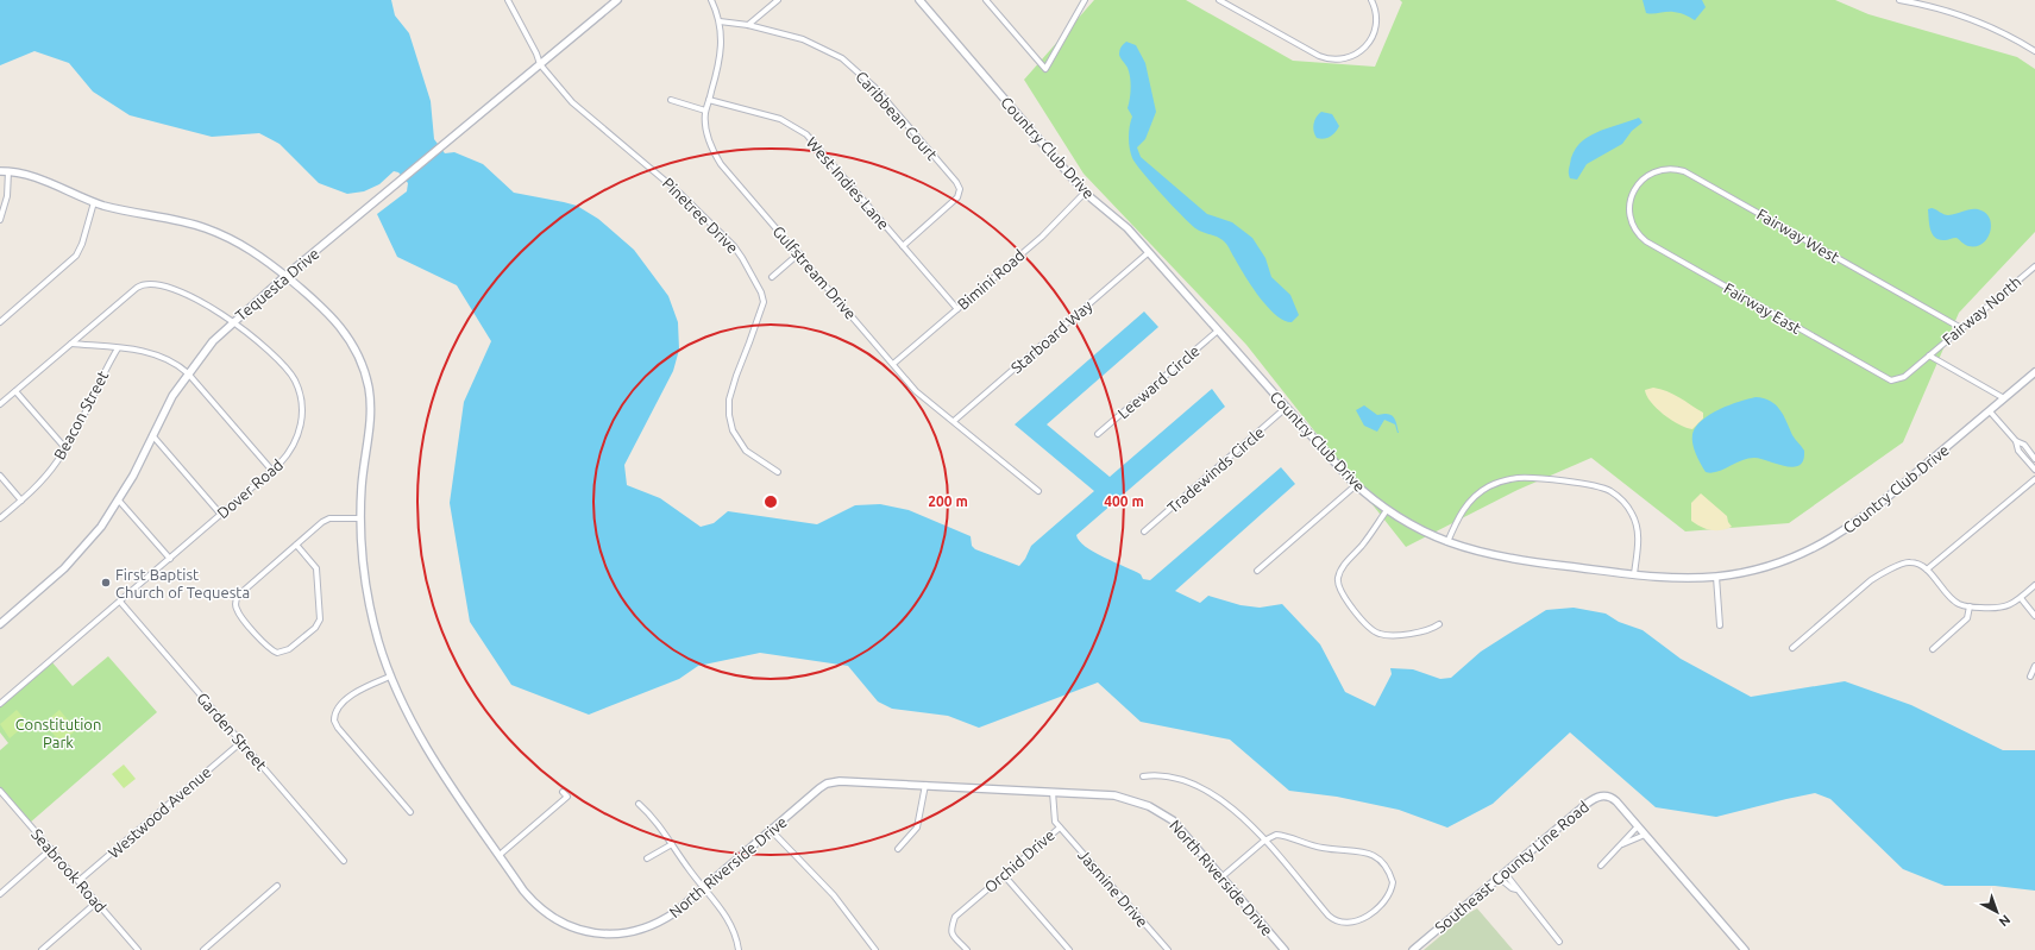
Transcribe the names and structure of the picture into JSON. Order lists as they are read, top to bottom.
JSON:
{
  "streets": {
    "street": [
      "Caribbean Court",
      "Country Club Drive",
      "West Indies Lane",
      "Pinetree Drive",
      "Fairway West",
      "Gulfstream Drive",
      "Bimini Road",
      "Tequesta Drive",
      "Fairway East",
      "Fairway North",
      "Starboard Way",
      "Leeward Circle",
      "Beacon Street",
      "Tradewinds Circle",
      "Dover Road",
      "Garden Street",
      "Westwood Avenue",
      "Orchid Drive",
      "North Riverside Drive",
      "Southeast County Line Road",
      "Seabrook Road",
      "Jasmine Drive"
    ]
  },
  "crossings": [
    ["Caribbean Court", "West Indies Lane"],
    ["Caribbean Court", "Gulfstream Drive"],
    ["Country Club Drive", "Bimini Road"],
    ["Country Club Drive", "Starboard Way"],
    ["Country Club Drive", "Leeward Circle"],
    ["Country Club Drive", "Tradewinds Circle"],
    ["West Indies Lane", "Gulfstream Drive"],
    ["West Indies Lane", "Bimini Road"],
    ["Pinetree Drive", "Tequesta Drive"],
    ["Fairway West", "Fairway East"],
    ["Fairway West", "Fairway North"],
    ["Gulfstream Drive", "Bimini Road"],
    ["Gulfstream Drive", "Starboard Way"],
    ["Tequesta Drive", "Dover Road"],
    ["Tequesta Drive", "North Riverside Drive"],
    ["Fairway East", "Fairway North"],
    ["Dover Road", "Garden Street"],
    ["Garden Street", "Westwood Avenue"],
    ["Westwood Avenue", "Seabrook Road"],
    ["Orchid Drive", "North Riverside Drive"],
    ["Orchid Drive", "Jasmine Drive"]
  ],
  "parks": ["Constitution Park"],
  "places": ["First Baptist Church of Tequesta"],
  "north": "bottom right",
  "rings": ["200 m", "400 m"]
}
